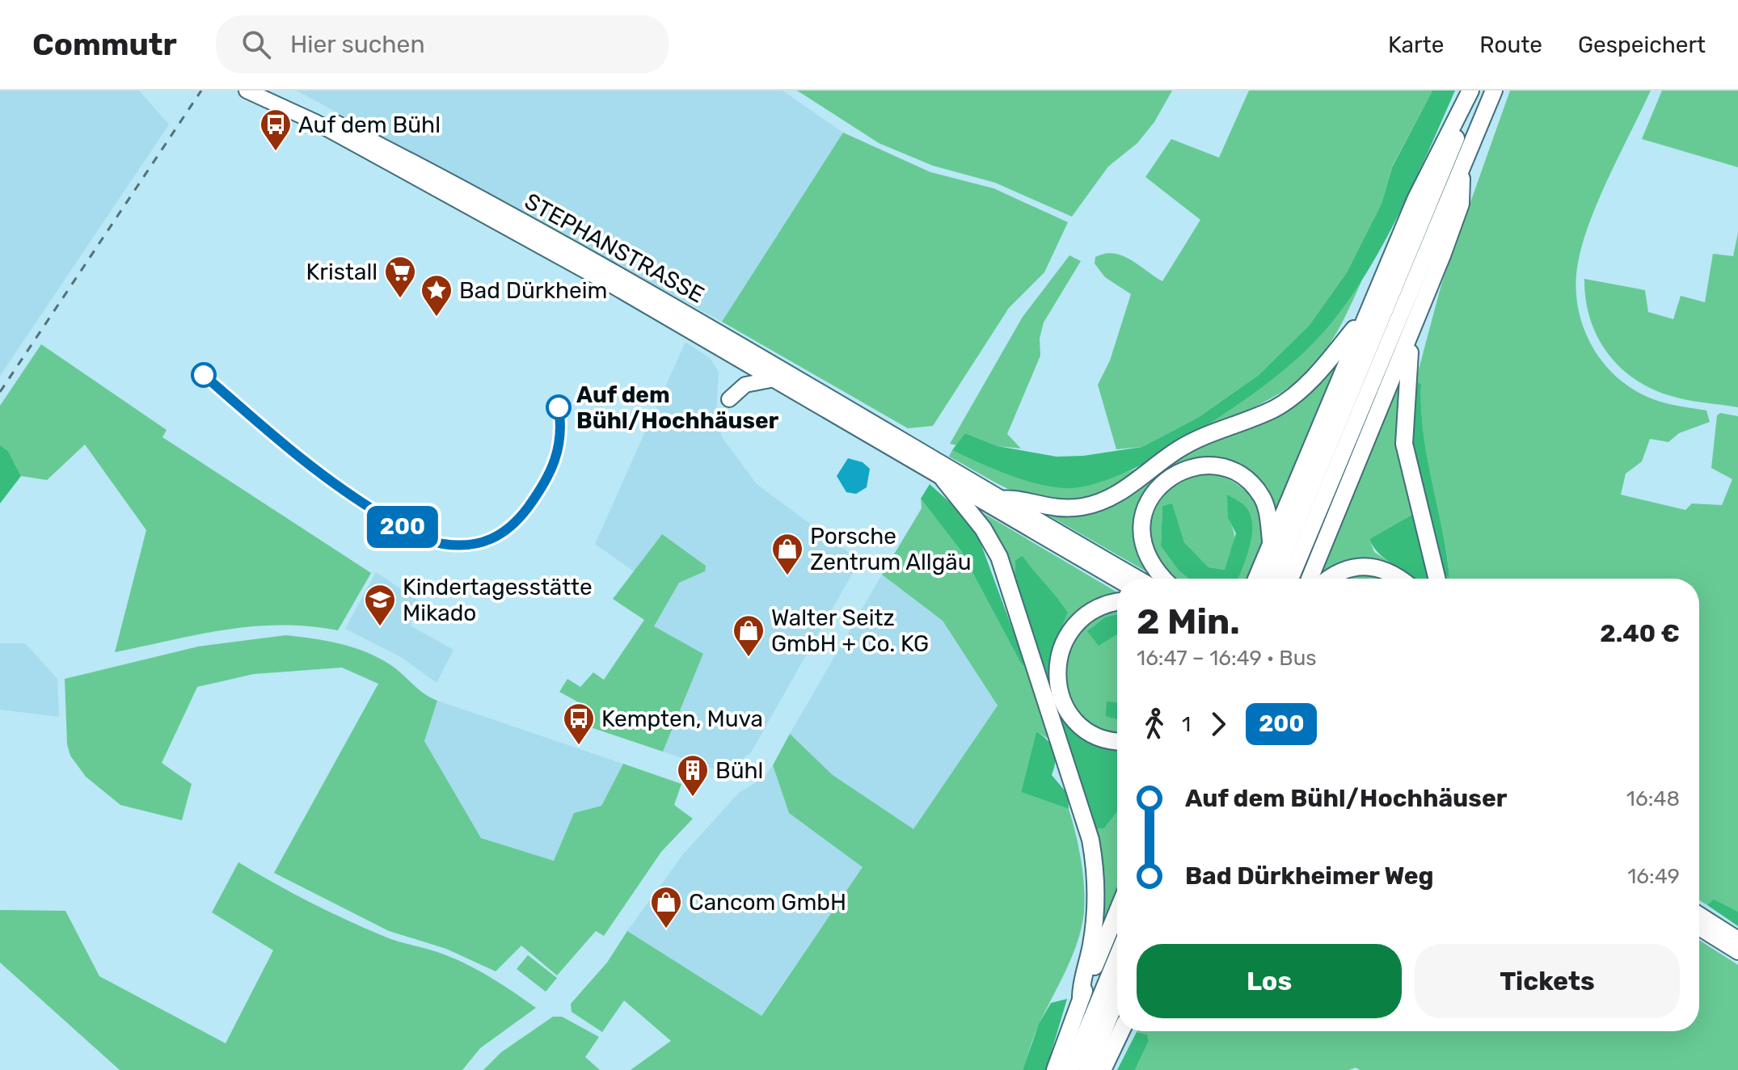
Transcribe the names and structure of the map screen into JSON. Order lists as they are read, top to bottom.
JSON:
{
  "streets": {
    "main road": ["STEPHANSTRASSE"]
  },
  "places": {
    "bus stop": ["Auf dem Bühl", "Kempten, Muva"],
    "supermarket": ["Kristall"],
    "place": ["Bad Dürkheim"],
    "other": ["Auf dem Bühl/Hochhäuser"],
    "shop": ["Porsche Zentrum Allgäu", "Walter Seitz GmbH + Co. KG", "Cancom GmbH"],
    "school or university": ["Kindertagesstätte Mikado"],
    "building": ["Bühl"]
  },
  "lines": ["bus line 200"],
  "page": {
    "header": "Commutr",
    "search": "Hier suchen",
    "nav": ["Karte", "Route", "Gespeichert"],
    "on_map": "200",
    "heading": ["2 Min.", "16:47 – 16:49 · Bus", "2.40 €"],
    "legs": ["1", "200"],
    "list": [
      {
        "name": "Auf dem Bühl/Hochhäuser",
        "value": "16:48"
      },
      {
        "name": "Bad Dürkheimer Weg",
        "value": "16:49"
      }
    ],
    "buttons": ["Los", "Tickets"]
  }
}
